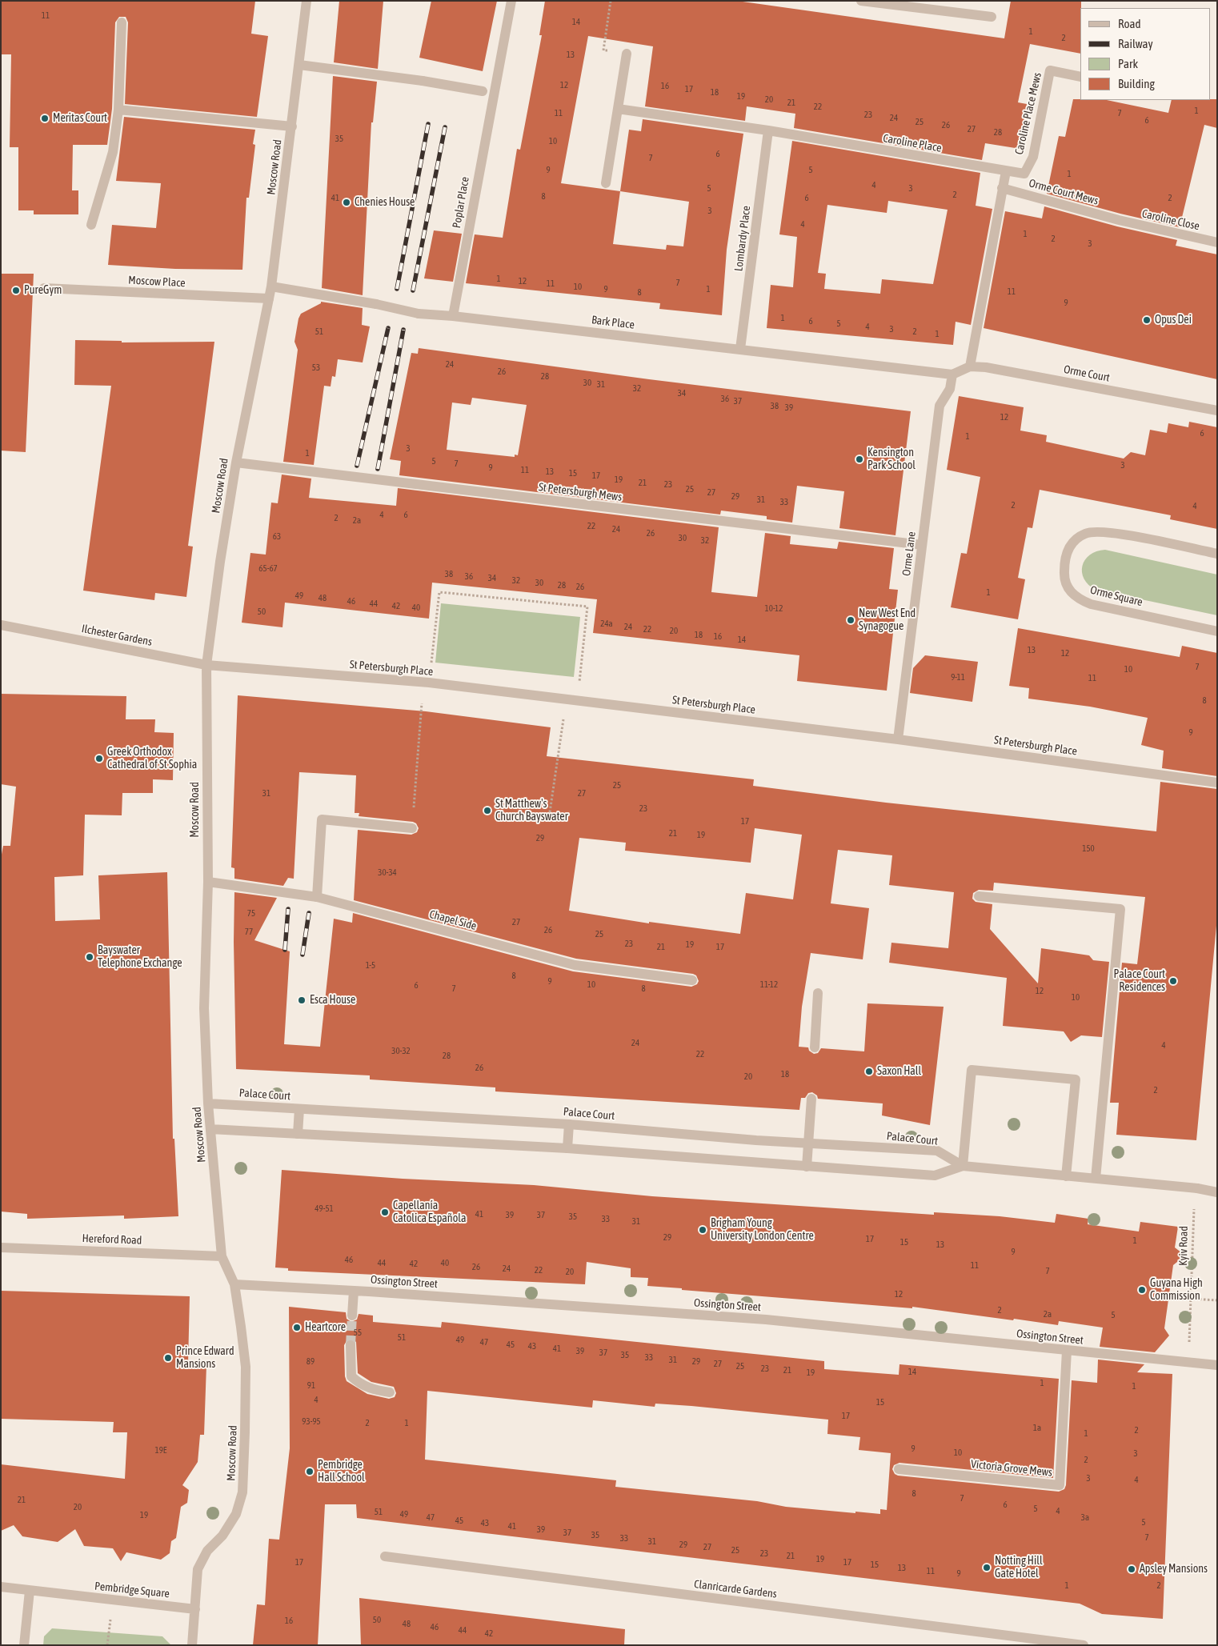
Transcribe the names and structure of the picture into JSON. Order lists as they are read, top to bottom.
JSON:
{
  "streets": {
    "street": [
      "Caroline Place Mews",
      "Caroline Place",
      "Moscow Road",
      "Orme Court Mews",
      "Poplar Place",
      "Caroline Close",
      "Lombardy Place",
      "Moscow Place",
      "Bark Place",
      "Orme Court",
      "St Petersburgh Mews",
      "Orme Lane",
      "Orme Square",
      "Ilchester Gardens",
      "St Petersburgh Place",
      "Chapel Side",
      "Palace Court",
      "Hereford Road",
      "Ossington Street",
      "Victoria Grove Mews",
      "Clanricarde Gardens",
      "Pembridge Square"
    ],
    "path": ["Kyiv Road"]
  },
  "crossings": [
    ["Caroline Place Mews", "Caroline Place"],
    ["Caroline Place", "Lombardy Place"],
    ["Moscow Road", "Moscow Place"],
    ["Moscow Road", "Bark Place"],
    ["Moscow Road", "St Petersburgh Mews"],
    ["Moscow Road", "Ilchester Gardens"],
    ["Moscow Road", "St Petersburgh Place"],
    ["Moscow Road", "Chapel Side"],
    ["Moscow Road", "Palace Court"],
    ["Moscow Road", "Hereford Road"],
    ["Moscow Road", "Ossington Street"],
    ["Moscow Road", "Pembridge Square"],
    ["Orme Court Mews", "Caroline Close"],
    ["Poplar Place", "Bark Place"],
    ["Lombardy Place", "Bark Place"],
    ["Bark Place", "Orme Court"],
    ["Bark Place", "Orme Lane"],
    ["Orme Court", "Orme Lane"],
    ["St Petersburgh Mews", "Orme Lane"],
    ["Orme Lane", "St Petersburgh Place"],
    ["Ilchester Gardens", "St Petersburgh Place"],
    ["Ossington Street", "Victoria Grove Mews"]
  ],
  "places": [
    "Meritas Court",
    "Chenies House",
    "PureGym",
    "Opus Dei",
    "Kensington Park School",
    "New West End Synagogue",
    "Greek Orthodox Cathedral of St Sophia",
    "St Matthew's Church Bayswater",
    "Bayswater Telephone Exchange",
    "Palace Court Residences",
    "Esca House",
    "Saxon Hall",
    "Capellanía Catolica Española",
    "Brigham Young University London Centre",
    "Guyana High Commission",
    "Heartcore",
    "Prince Edward Mansions",
    "Pembridge Hall School",
    "Notting Hill Gate Hotel",
    "Apsley Mansions"
  ],
  "house_numbers": [
    "11",
    "14",
    "1",
    "2",
    "13",
    "12",
    "16",
    "17",
    "18",
    "19",
    "20",
    "21",
    "22",
    "1",
    "11",
    "7",
    "23",
    "24",
    "6",
    "25",
    "26",
    "27",
    "28",
    "35",
    "10",
    "6",
    "7",
    "9",
    "5",
    "1",
    "4",
    "5",
    "3",
    "2",
    "8",
    "41",
    "6",
    "2",
    "3",
    "4",
    "1",
    "2",
    "3",
    "1",
    "12",
    "7",
    "11",
    "10",
    "9",
    "1",
    "11",
    "8",
    "9",
    "1",
    "6",
    "5",
    "4",
    "3",
    "51",
    "2",
    "1",
    "24",
    "53",
    "26",
    "28",
    "30",
    "31",
    "32",
    "34",
    "36",
    "37",
    "38",
    "39",
    "12",
    "6",
    "1",
    "3",
    "1",
    "5",
    "7",
    "3",
    "9",
    "11",
    "13",
    "15",
    "17",
    "19",
    "21",
    "23",
    "25",
    "27",
    "29",
    "31",
    "33",
    "2",
    "4",
    "4",
    "6",
    "2",
    "2a",
    "22",
    "24",
    "26",
    "63",
    "30",
    "32",
    "65-67",
    "38",
    "36",
    "34",
    "32",
    "30",
    "28",
    "26",
    "1",
    "49",
    "48",
    "46",
    "44",
    "42",
    "40",
    "10-12",
    "50",
    "24a",
    "24",
    "22",
    "20",
    "18",
    "16",
    "14",
    "13",
    "12",
    "7",
    "10",
    "9-11",
    "11",
    "8",
    "9",
    "25",
    "31",
    "27",
    "23",
    "17",
    "21",
    "19",
    "29",
    "150",
    "30-34",
    "75",
    "27",
    "26",
    "77",
    "25",
    "23",
    "19",
    "21",
    "17",
    "1-5",
    "8",
    "9",
    "10",
    "11-12",
    "6",
    "7",
    "8",
    "12",
    "10",
    "24",
    "4",
    "30-32",
    "22",
    "28",
    "26",
    "18",
    "20",
    "2",
    "49-51",
    "41",
    "39",
    "37",
    "35",
    "33",
    "31",
    "29",
    "17",
    "1",
    "15",
    "13",
    "9",
    "46",
    "44",
    "40",
    "42",
    "11",
    "26",
    "24",
    "22",
    "7",
    "20",
    "12",
    "2",
    "2a",
    "5",
    "55",
    "51",
    "49",
    "47",
    "45",
    "43",
    "41",
    "39",
    "37",
    "35",
    "33",
    "31",
    "89",
    "29",
    "27",
    "25",
    "23",
    "21",
    "14",
    "19",
    "1",
    "91",
    "1",
    "4",
    "15",
    "17",
    "93-95",
    "2",
    "1",
    "1a",
    "2",
    "1",
    "9",
    "19E",
    "10",
    "3",
    "2",
    "3",
    "4",
    "8",
    "7",
    "21",
    "6",
    "20",
    "5",
    "4",
    "51",
    "49",
    "19",
    "47",
    "3a",
    "45",
    "5",
    "43",
    "41",
    "39",
    "37",
    "35",
    "7",
    "33",
    "31",
    "29",
    "27",
    "25",
    "23",
    "21",
    "19",
    "17",
    "17",
    "15",
    "13",
    "11",
    "9",
    "1",
    "2",
    "50",
    "16",
    "48",
    "46",
    "44",
    "42"
  ],
  "legend": [
    "Road",
    "Railway",
    "Park",
    "Building"
  ]
}
